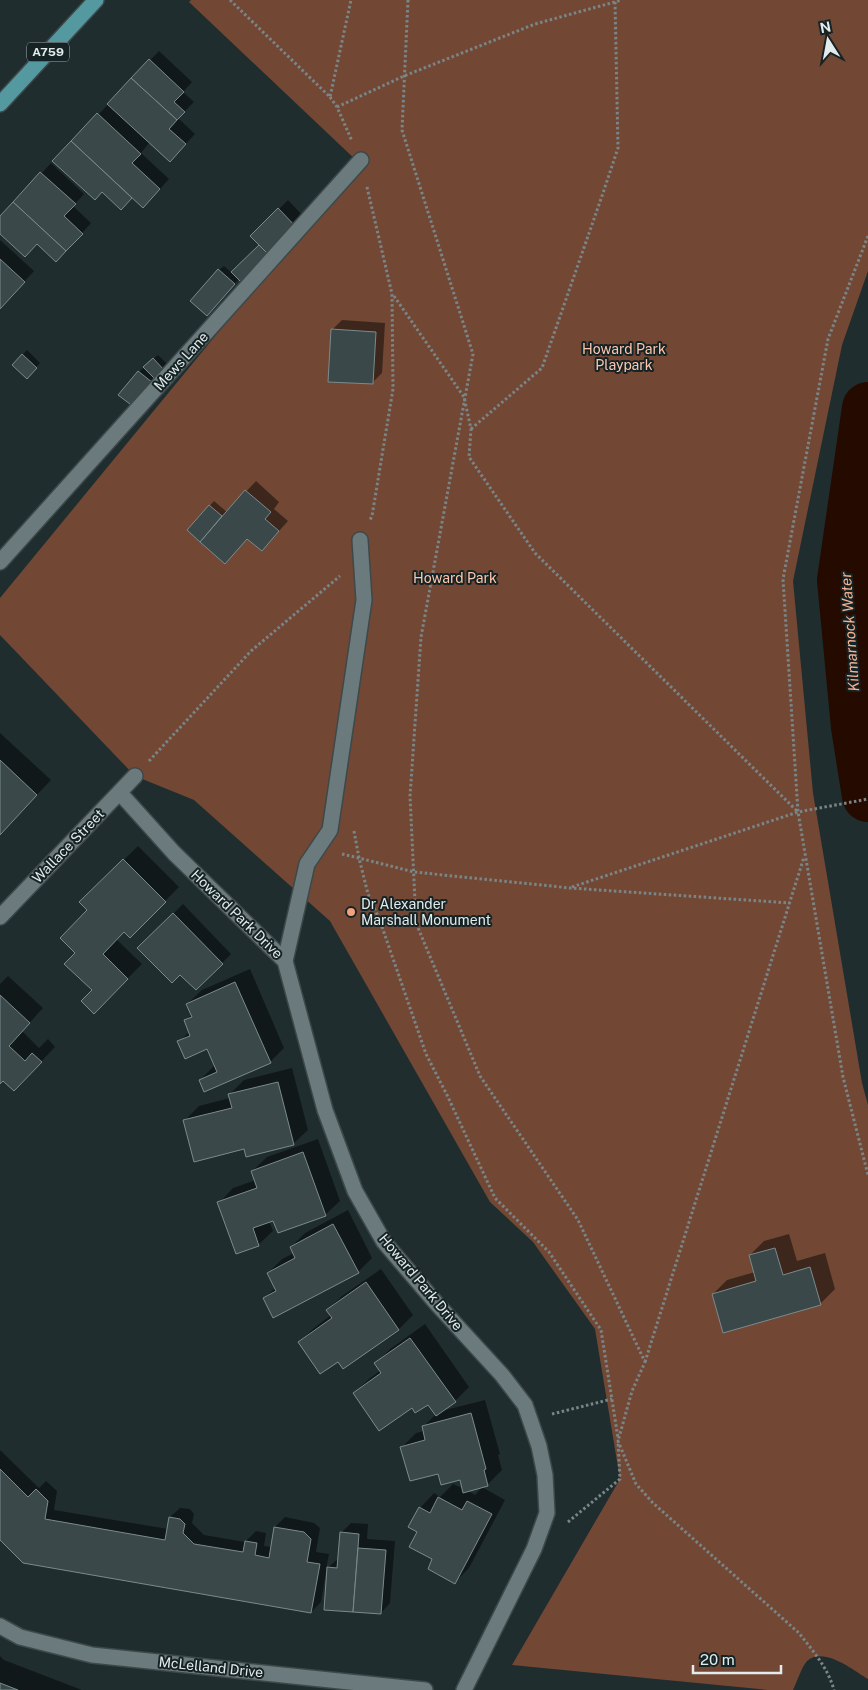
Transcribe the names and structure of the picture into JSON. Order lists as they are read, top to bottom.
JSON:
{
  "streets": {
    "main road": ["A759"],
    "street": [
      "Mews Lane",
      "Wallace Street",
      "Howard Park Drive",
      "McLelland Drive"
    ]
  },
  "crossings": [
    ["Wallace Street", "Howard Park Drive"]
  ],
  "water": ["Kilmarnock Water"],
  "parks": ["Howard Park Playpark", "Howard Park"],
  "places": ["Dr Alexander Marshall Monument"],
  "scale_bar": "20 m",
  "north": "top"
}
